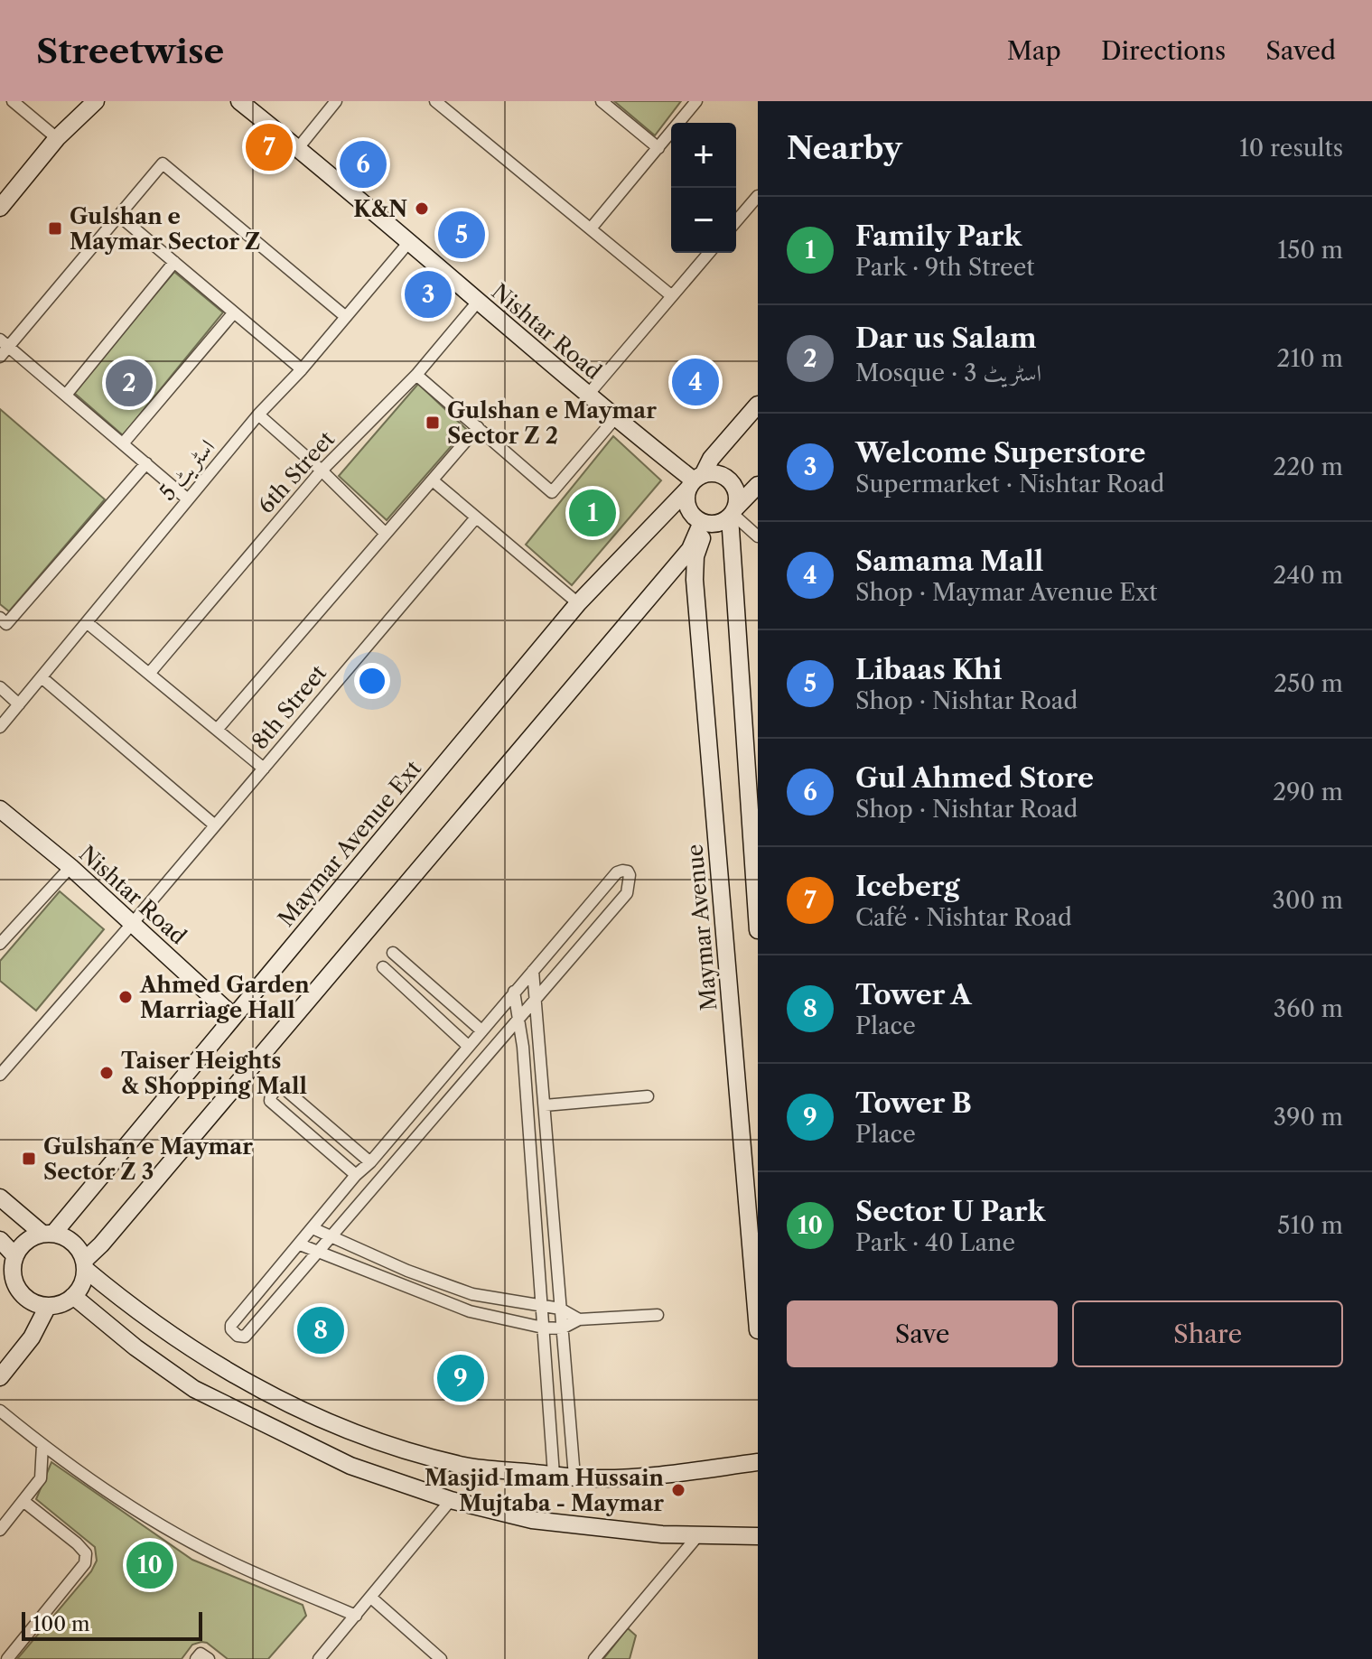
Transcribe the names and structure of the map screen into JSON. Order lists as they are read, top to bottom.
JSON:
{
  "streets": {
    "main road": ["Nishtar Road", "Maymar Avenue Ext", "Maymar Avenue"],
    "street": ["اسٹریٹ 5", "6th Street", "8th Street"]
  },
  "crossings": [
    ["Nishtar Road", "اسٹریٹ 5"],
    ["Nishtar Road", "6th Street"],
    ["Nishtar Road", "8th Street"],
    ["Nishtar Road", "Maymar Avenue Ext"],
    ["Nishtar Road", "Maymar Avenue"],
    ["Maymar Avenue Ext", "Maymar Avenue"]
  ],
  "places": {
    "other": [
      "K&N",
      "Ahmed Garden Marriage Hall",
      "Taiser Heights & Shopping Mall",
      "Masjid Imam Hussain Mujtaba - Maymar"
    ],
    "transit": ["Gulshan e Maymar Sector Z", "Gulshan e Maymar Sector Z 2", "Gulshan e Maymar Sector Z 3"]
  },
  "scale_bar": "100 m",
  "page": {
    "header": "Streetwise",
    "nav": ["Map", "Directions", "Saved"],
    "heading": ["Nearby", "10 results"],
    "pins": [
      "7",
      "6",
      "5",
      "3",
      "4",
      "2",
      "1",
      "8",
      "9",
      "10"
    ],
    "map_buttons": ["+", "−"],
    "list": [
      {
        "mark": "1",
        "name": "Family Park",
        "note": "Park · 9th Street",
        "value": "150 m"
      },
      {
        "mark": "2",
        "name": "Dar us Salam",
        "note": "Mosque · اسٹریٹ 3",
        "value": "210 m"
      },
      {
        "mark": "3",
        "name": "Welcome Superstore",
        "note": "Supermarket · Nishtar Road",
        "value": "220 m"
      },
      {
        "mark": "4",
        "name": "Samama Mall",
        "note": "Shop · Maymar Avenue Ext",
        "value": "240 m"
      },
      {
        "mark": "5",
        "name": "Libaas Khi",
        "note": "Shop · Nishtar Road",
        "value": "250 m"
      },
      {
        "mark": "6",
        "name": "Gul Ahmed Store",
        "note": "Shop · Nishtar Road",
        "value": "290 m"
      },
      {
        "mark": "7",
        "name": "Iceberg",
        "note": "Café · Nishtar Road",
        "value": "300 m"
      },
      {
        "mark": "8",
        "name": "Tower A",
        "note": "Place",
        "value": "360 m"
      },
      {
        "mark": "9",
        "name": "Tower B",
        "note": "Place",
        "value": "390 m"
      },
      {
        "mark": "10",
        "name": "Sector U Park",
        "note": "Park · 40 Lane",
        "value": "510 m"
      }
    ],
    "buttons": ["Save", "Share"],
    "scale": "100 m"
  }
}
